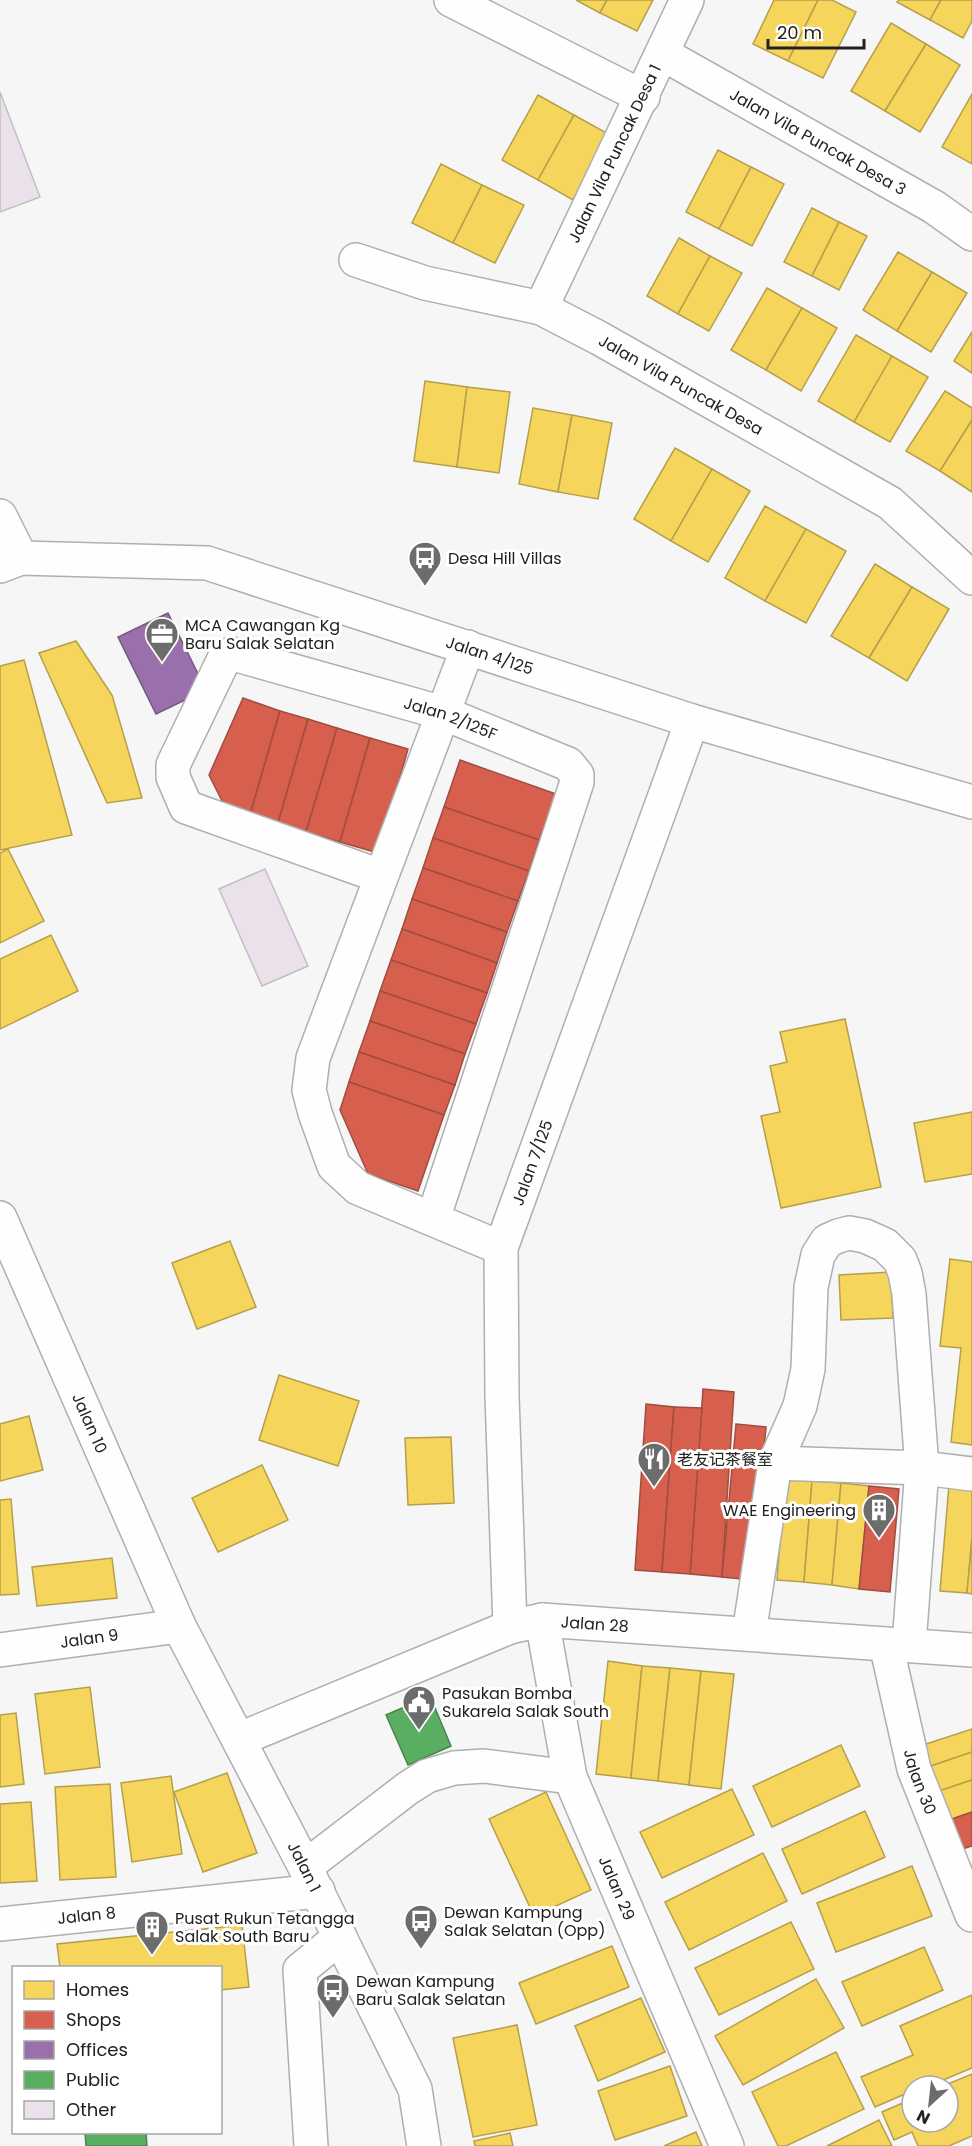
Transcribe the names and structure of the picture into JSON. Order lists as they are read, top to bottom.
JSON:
{
  "streets": {
    "street": [
      "Jalan Vila Puncak Desa 3",
      "Jalan Vila Puncak Desa 1",
      "Jalan Vila Puncak Desa",
      "Jalan 4/125",
      "Jalan 2/125F",
      "Jalan 7/125",
      "Jalan 10",
      "Jalan 28",
      "Jalan 9",
      "Jalan 30",
      "Jalan 1",
      "Jalan 29",
      "Jalan 8"
    ]
  },
  "crossings": [
    ["Jalan Vila Puncak Desa 3", "Jalan Vila Puncak Desa 1"],
    ["Jalan Vila Puncak Desa 1", "Jalan Vila Puncak Desa"],
    ["Jalan 4/125", "Jalan 7/125"],
    ["Jalan 7/125", "Jalan 28"],
    ["Jalan 10", "Jalan 9"],
    ["Jalan 10", "Jalan 1"],
    ["Jalan 28", "Jalan 30"],
    ["Jalan 28", "Jalan 1"],
    ["Jalan 28", "Jalan 29"],
    ["Jalan 9", "Jalan 1"],
    ["Jalan 1", "Jalan 8"]
  ],
  "places": {
    "bus stop": ["Desa Hill Villas", "Dewan Kampung Salak Selatan (Opp)", "Dewan Kampung Baru Salak Selatan"],
    "office": ["MCA Cawangan Kg Baru Salak Selatan"],
    "restaurant": ["老友记茶餐室"],
    "building": ["WAE Engineering", "Pusat Rukun Tetangga Salak South Baru"],
    "public building": ["Pasukan Bomba Sukarela Salak South"]
  },
  "legend": [
    "Homes",
    "Shops",
    "Offices",
    "Public",
    "Other"
  ],
  "scale_bar": "20 m",
  "north": "bottom left"
}
